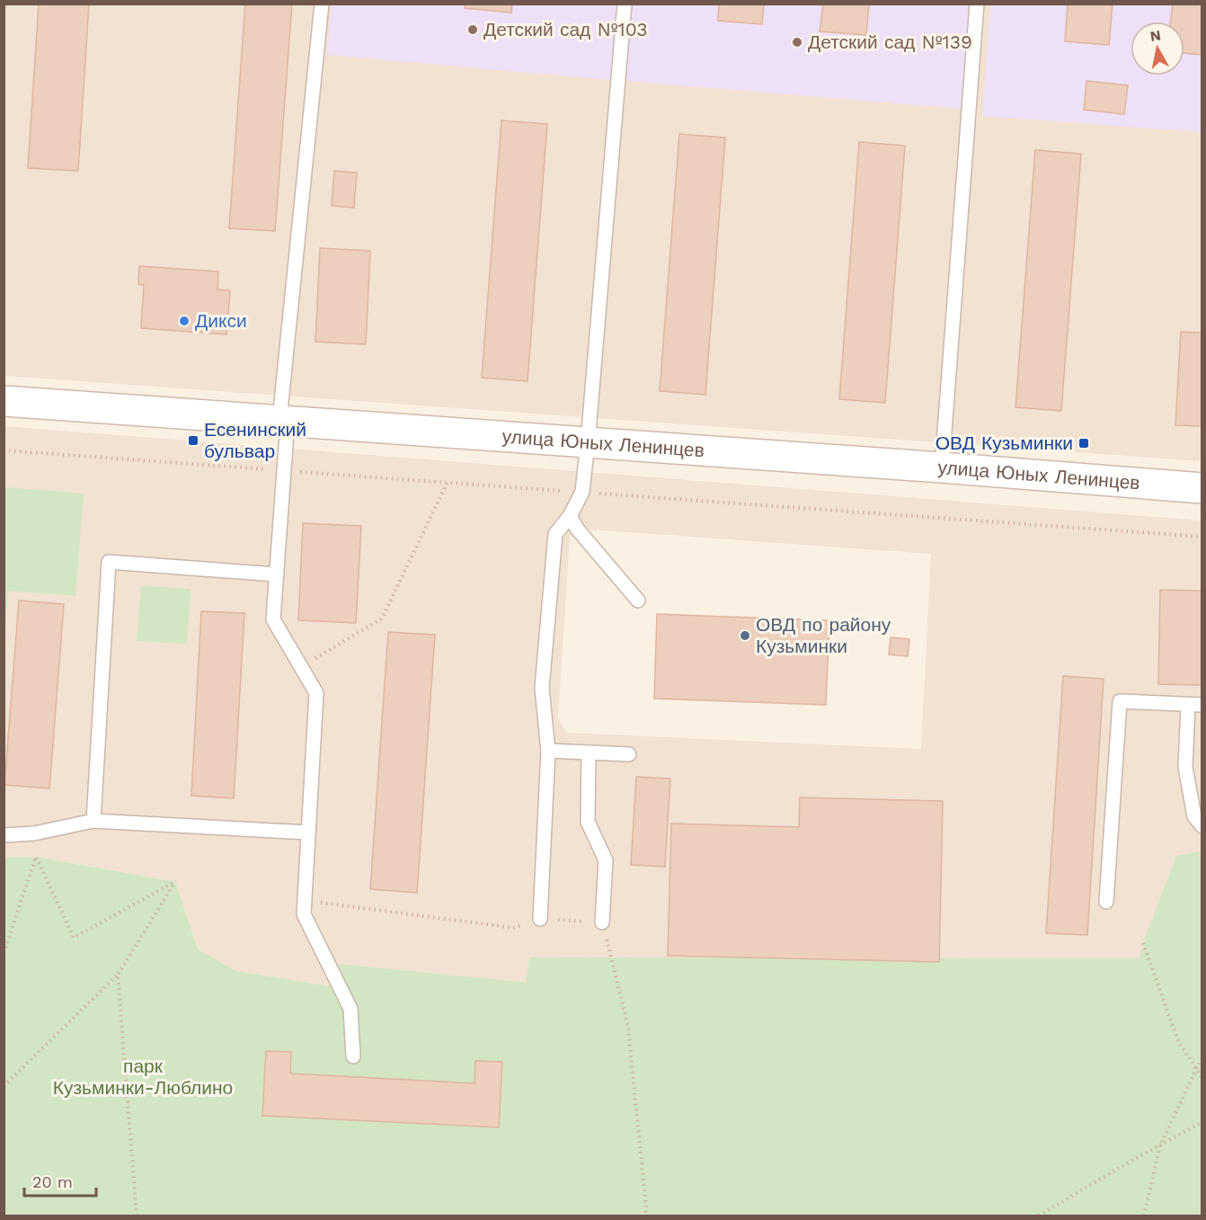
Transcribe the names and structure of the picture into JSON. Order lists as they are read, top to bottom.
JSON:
{
  "streets": {
    "main road": ["улица Юных Ленинцев"]
  },
  "parks": ["парк Кузьминки-Люблино"],
  "places": {
    "other": [
      "Детский сад №103",
      "Детский сад №139",
      "Дикси",
      "ОВД по району Кузьминки"
    ],
    "transit": ["Есенинский бульвар", "ОВД Кузьминки"]
  },
  "scale_bar": "20 m",
  "north": "top"
}
